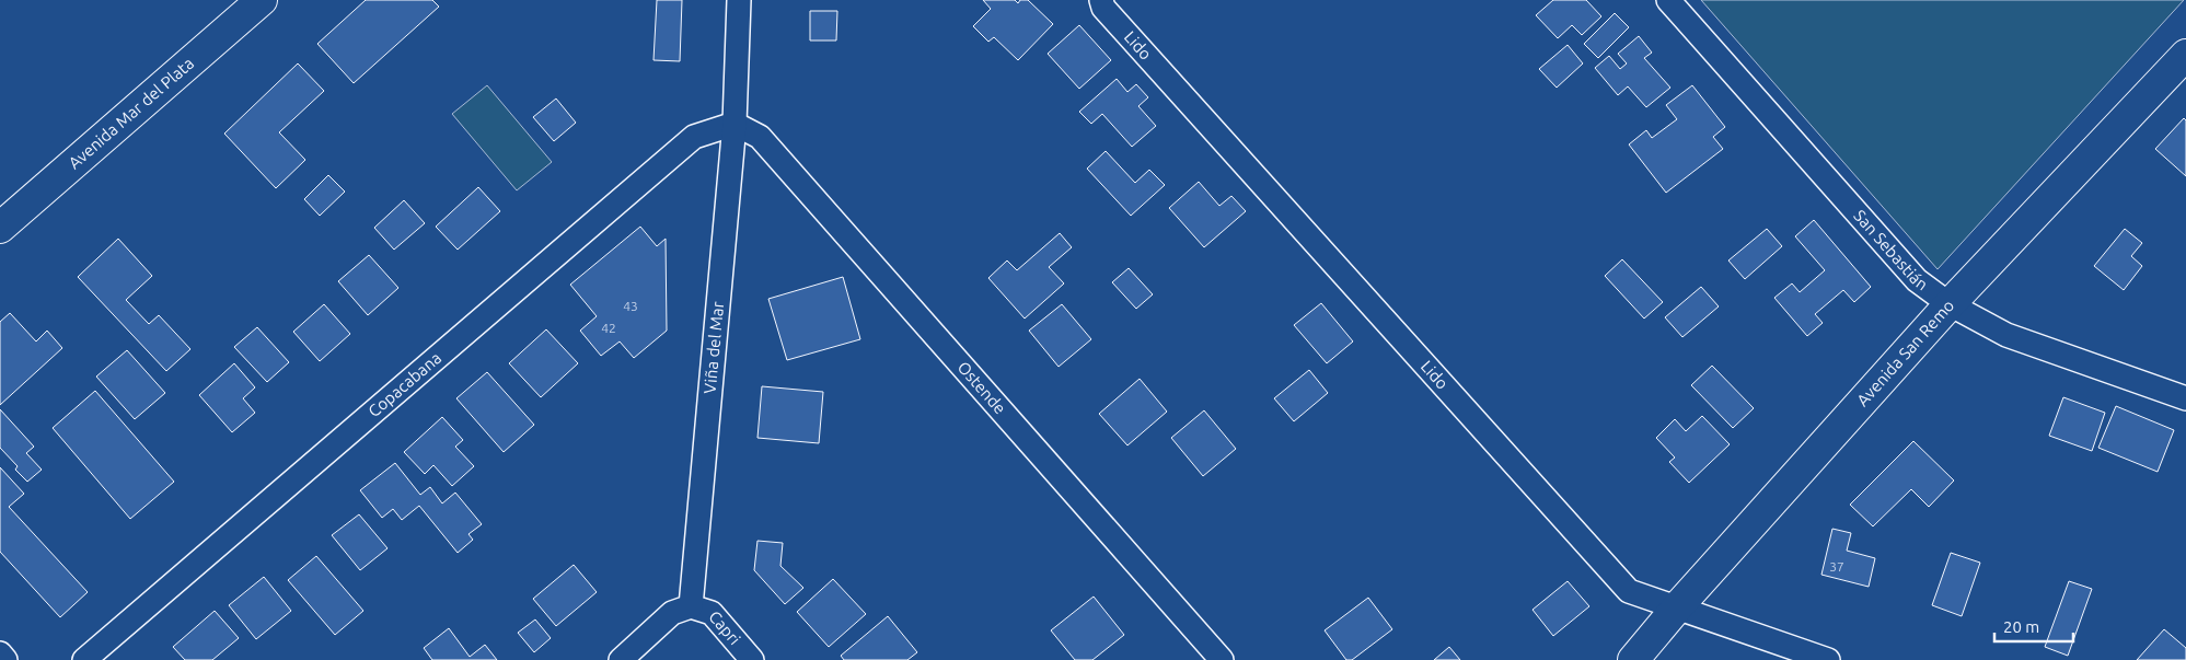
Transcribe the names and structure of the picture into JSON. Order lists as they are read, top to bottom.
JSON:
{
  "streets": {
    "street": [
      "Lido",
      "Avenida Mar del Plata",
      "San Sebastián",
      "Viña del Mar",
      "Avenida San Remo",
      "Copacabana",
      "Ostende",
      "Capri"
    ]
  },
  "crossings": [
    ["Lido", "Avenida San Remo"],
    ["San Sebastián", "Avenida San Remo"],
    ["Viña del Mar", "Copacabana"],
    ["Viña del Mar", "Ostende"],
    ["Viña del Mar", "Capri"],
    ["Copacabana", "Ostende"]
  ],
  "house_numbers": ["43", "42", "37"],
  "scale_bar": "20 m"
}
